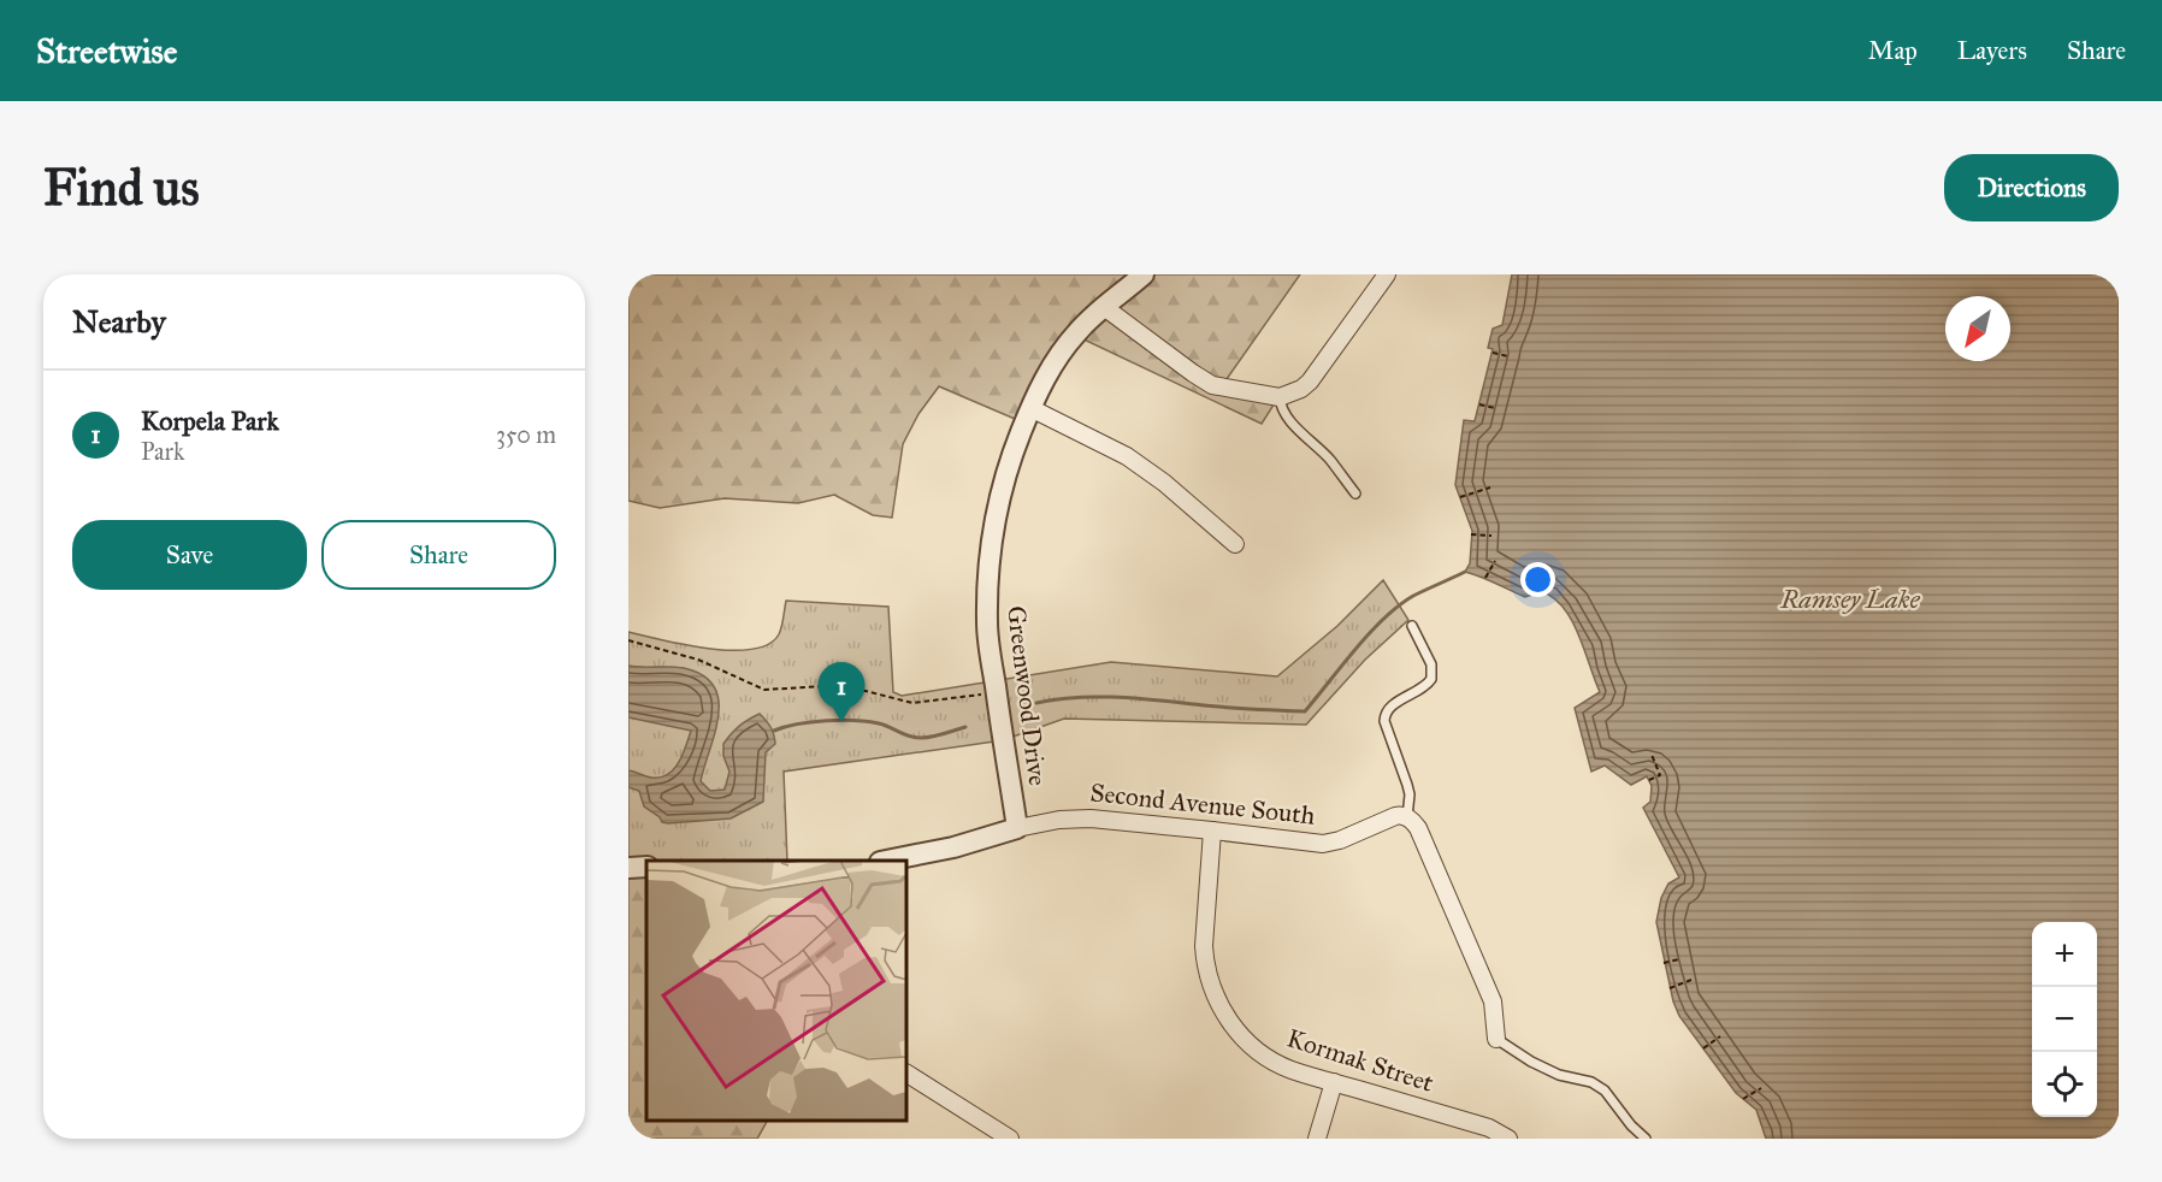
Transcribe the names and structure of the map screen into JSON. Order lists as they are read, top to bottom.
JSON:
{
  "streets": {
    "street": ["Greenwood Drive", "Second Avenue South", "Kormak Street"]
  },
  "crossings": [
    ["Greenwood Drive", "Second Avenue South"],
    ["Second Avenue South", "Kormak Street"]
  ],
  "water": ["Ramsey Lake"],
  "north": "bottom left",
  "page": {
    "header": "Streetwise",
    "nav": ["Map", "Layers", "Share"],
    "buttons": [
      "Directions",
      ["Save", "Share"]
    ],
    "title": "Find us",
    "heading": "Nearby",
    "list": [
      {
        "mark": "1",
        "name": "Korpela Park",
        "note": "Park",
        "value": "350 m"
      }
    ],
    "pins": "1",
    "map_buttons": ["+", "−"]
  }
}
